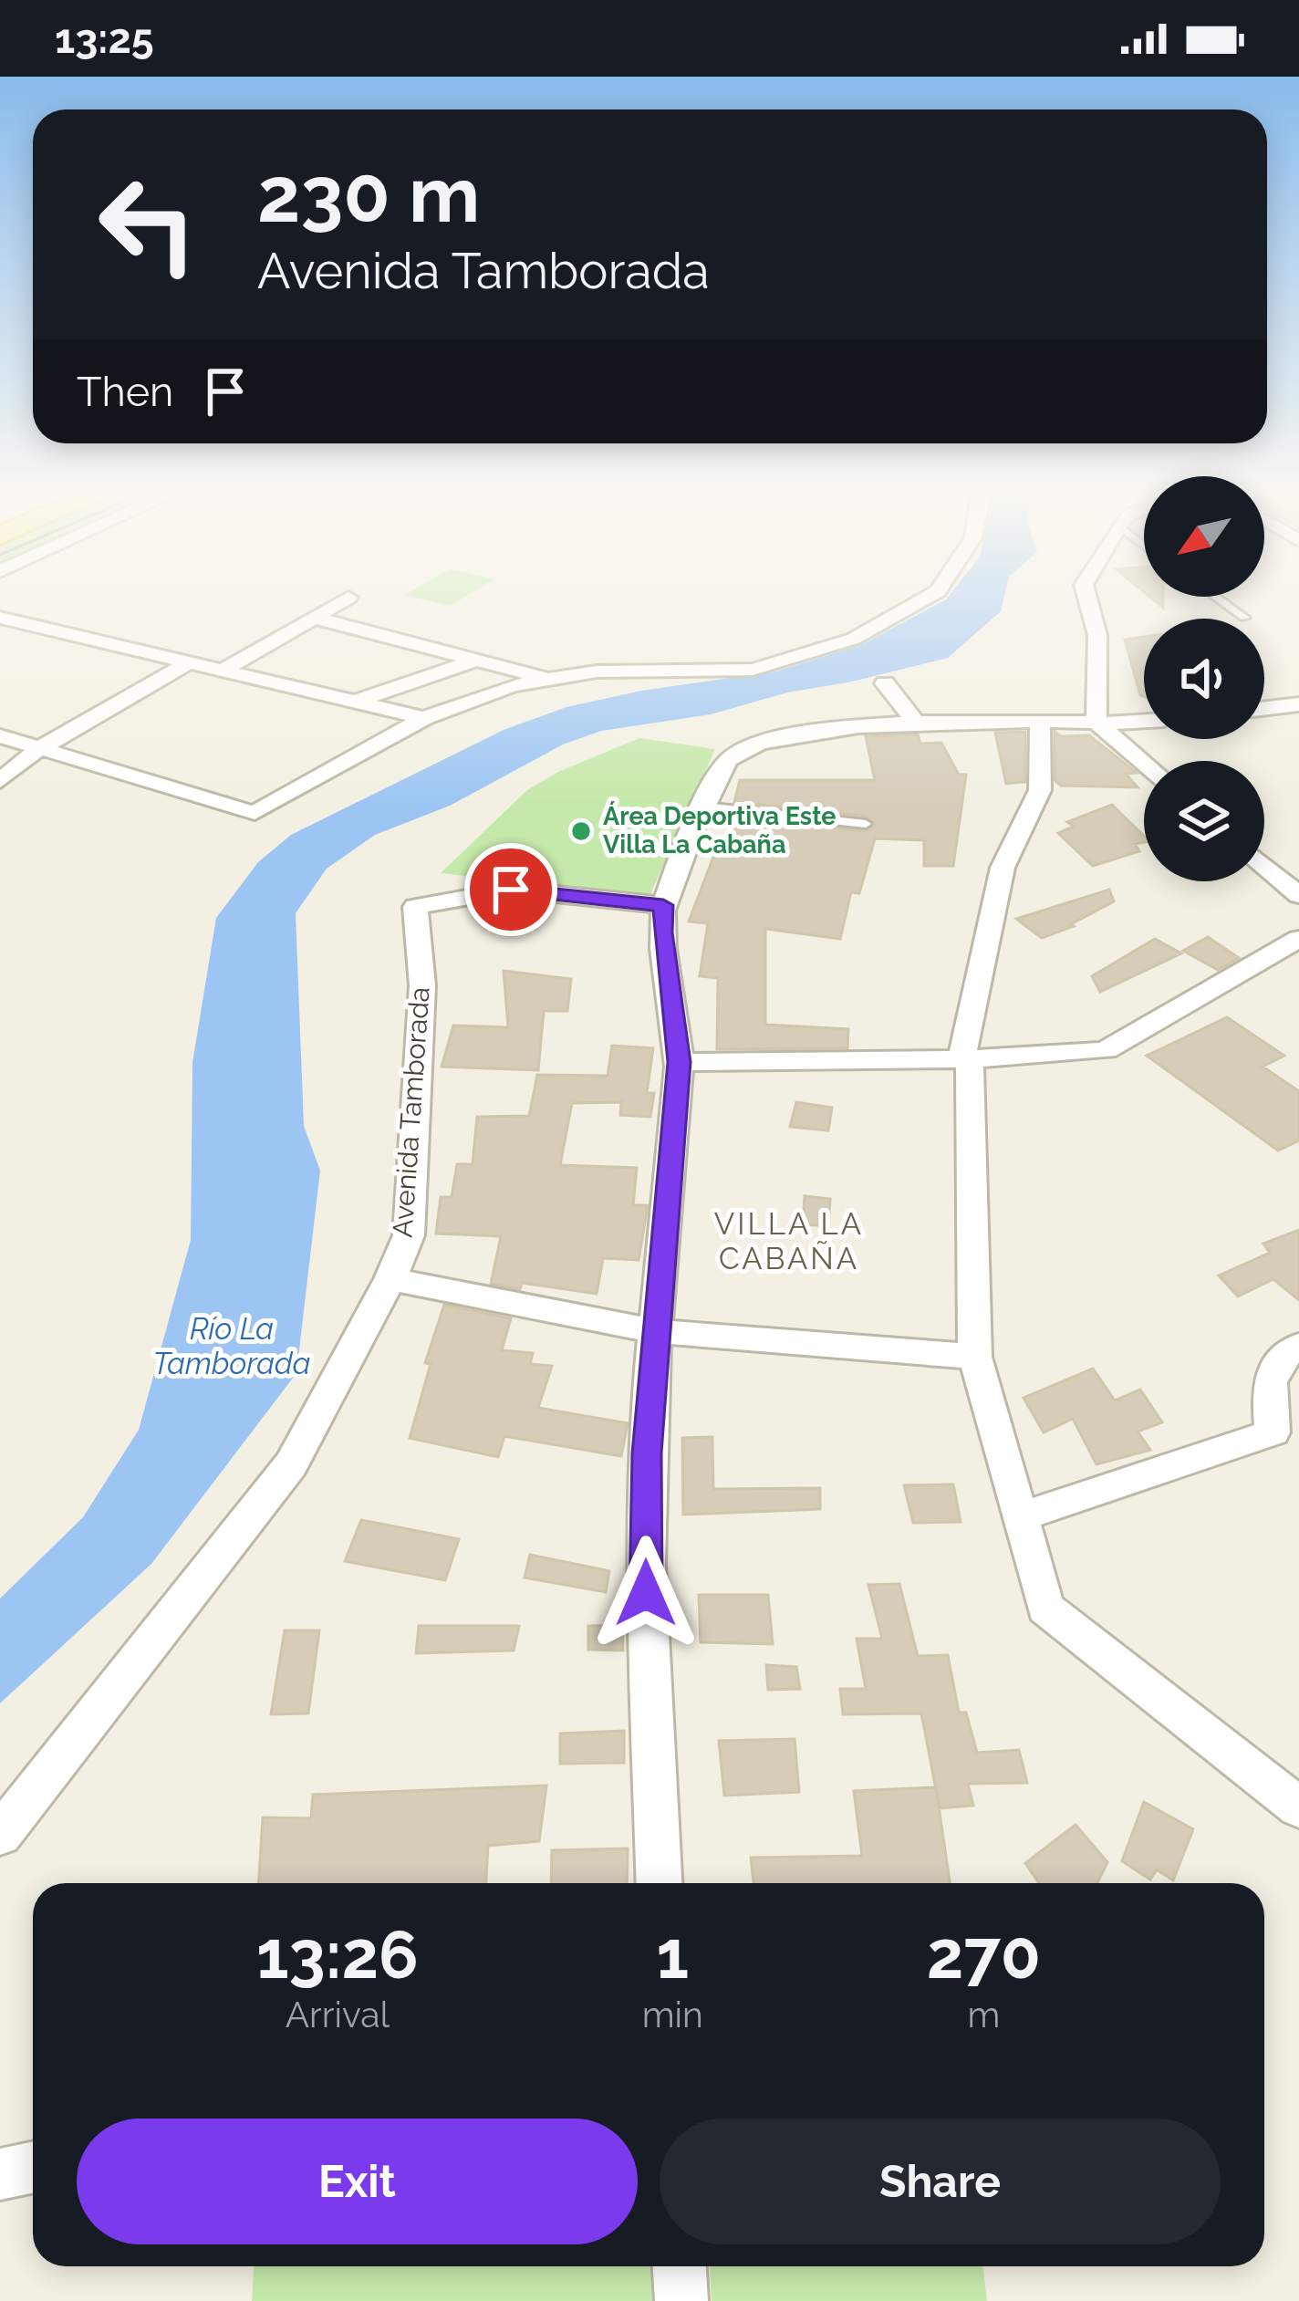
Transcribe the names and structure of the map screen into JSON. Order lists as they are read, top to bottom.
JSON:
{
  "streets": {
    "street": ["Avenida Tamborada"]
  },
  "districts": ["VILLA LA CABAÑA"],
  "water": ["Río La Tamborada"],
  "places": ["Área Deportiva Este Villa La Cabaña"],
  "north": "bottom left",
  "page": {
    "status": "13:25",
    "turn": ["230 m", "Avenida Tamborada"],
    "then": "Then",
    "eta": [
      "13:26",
      "Arrival",
      "1",
      "min",
      "270",
      "m"
    ],
    "buttons": ["Exit", "Share"]
  }
}
